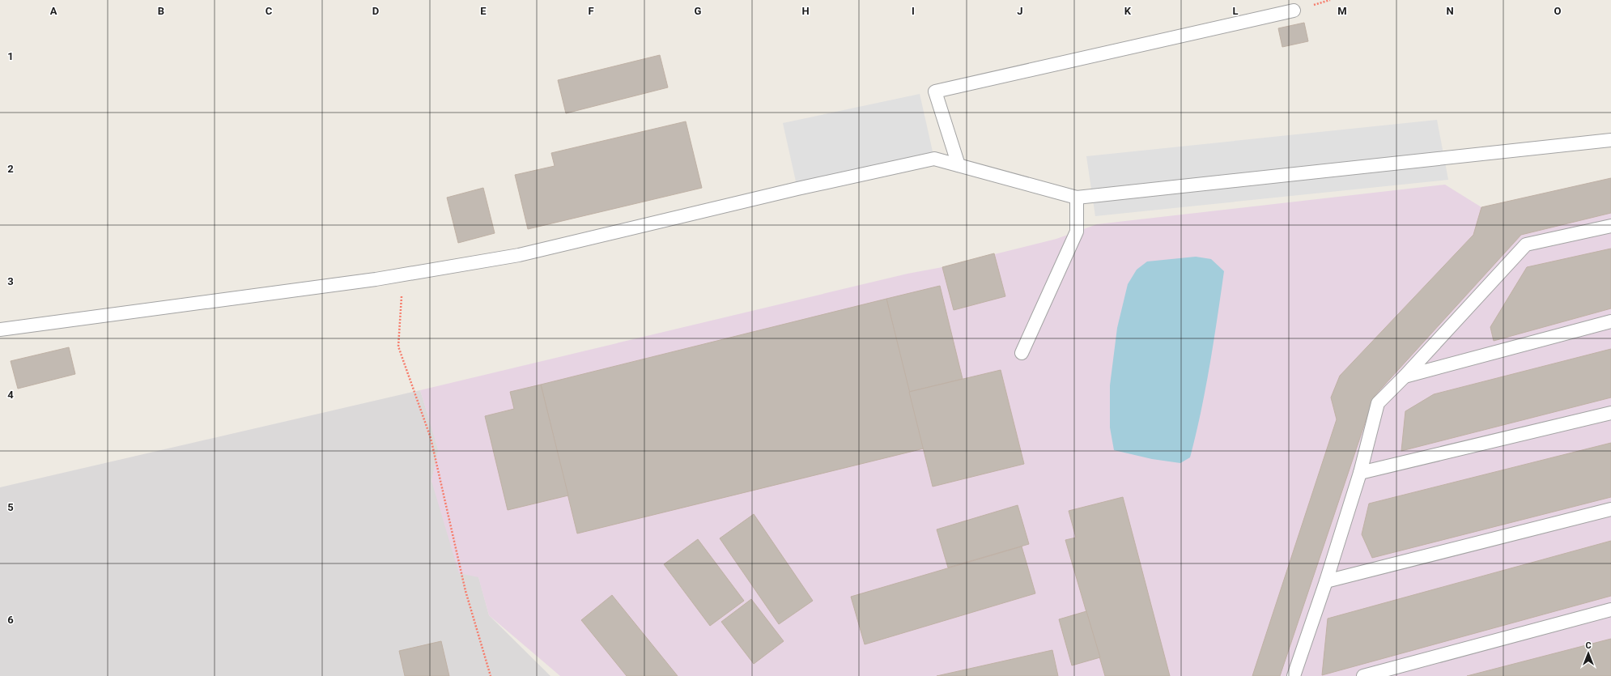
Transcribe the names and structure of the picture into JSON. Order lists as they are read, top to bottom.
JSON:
{
  "north": "top",
  "grid": {
    "columns": [
      "A",
      "B",
      "C",
      "D",
      "E",
      "F",
      "G",
      "H",
      "I",
      "J",
      "K",
      "L",
      "M",
      "N",
      "O"
    ],
    "rows": [
      "1",
      "2",
      "3",
      "4",
      "5",
      "6"
    ]
  }
}
